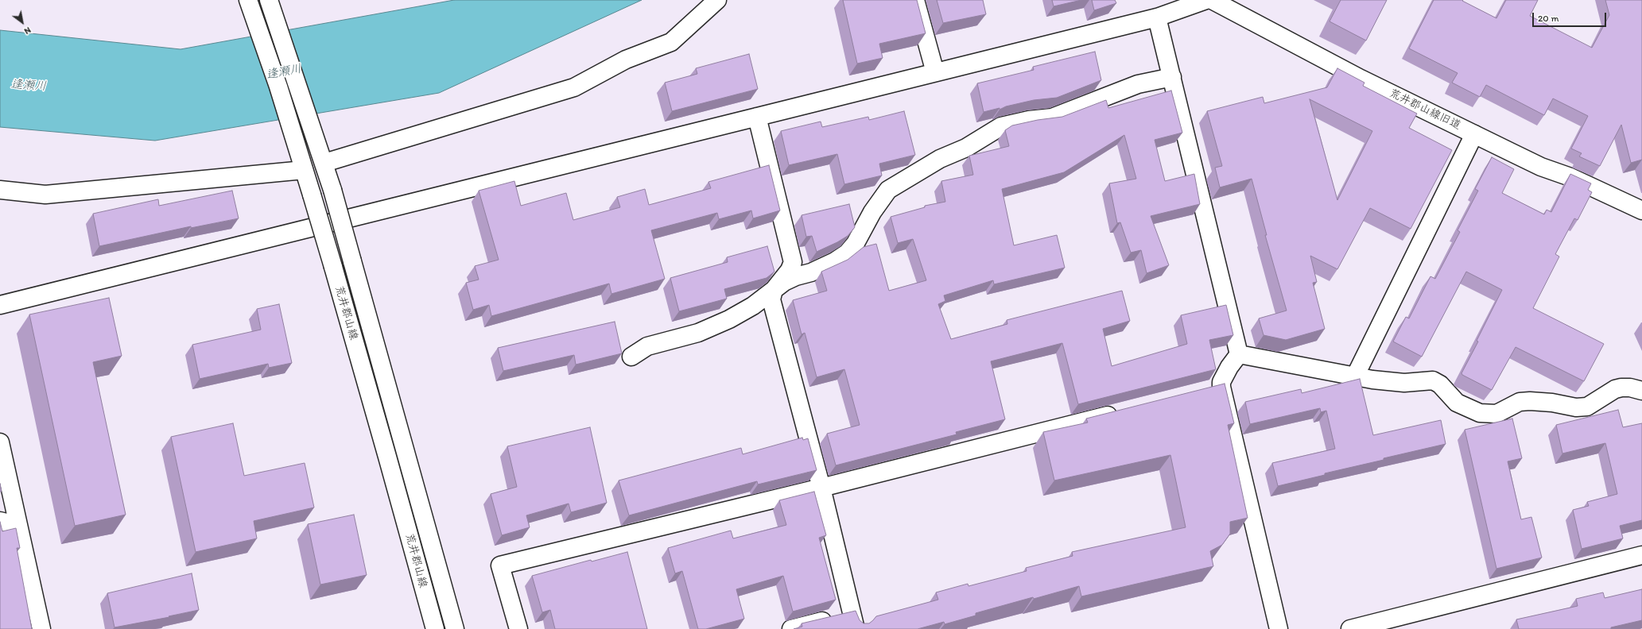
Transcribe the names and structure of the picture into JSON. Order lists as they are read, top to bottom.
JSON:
{
  "streets": {
    "street": ["荒井郡山線旧道", "荒井郡山線"]
  },
  "water": ["逢瀬川"],
  "scale_bar": "20 m",
  "north": "bottom right"
}
